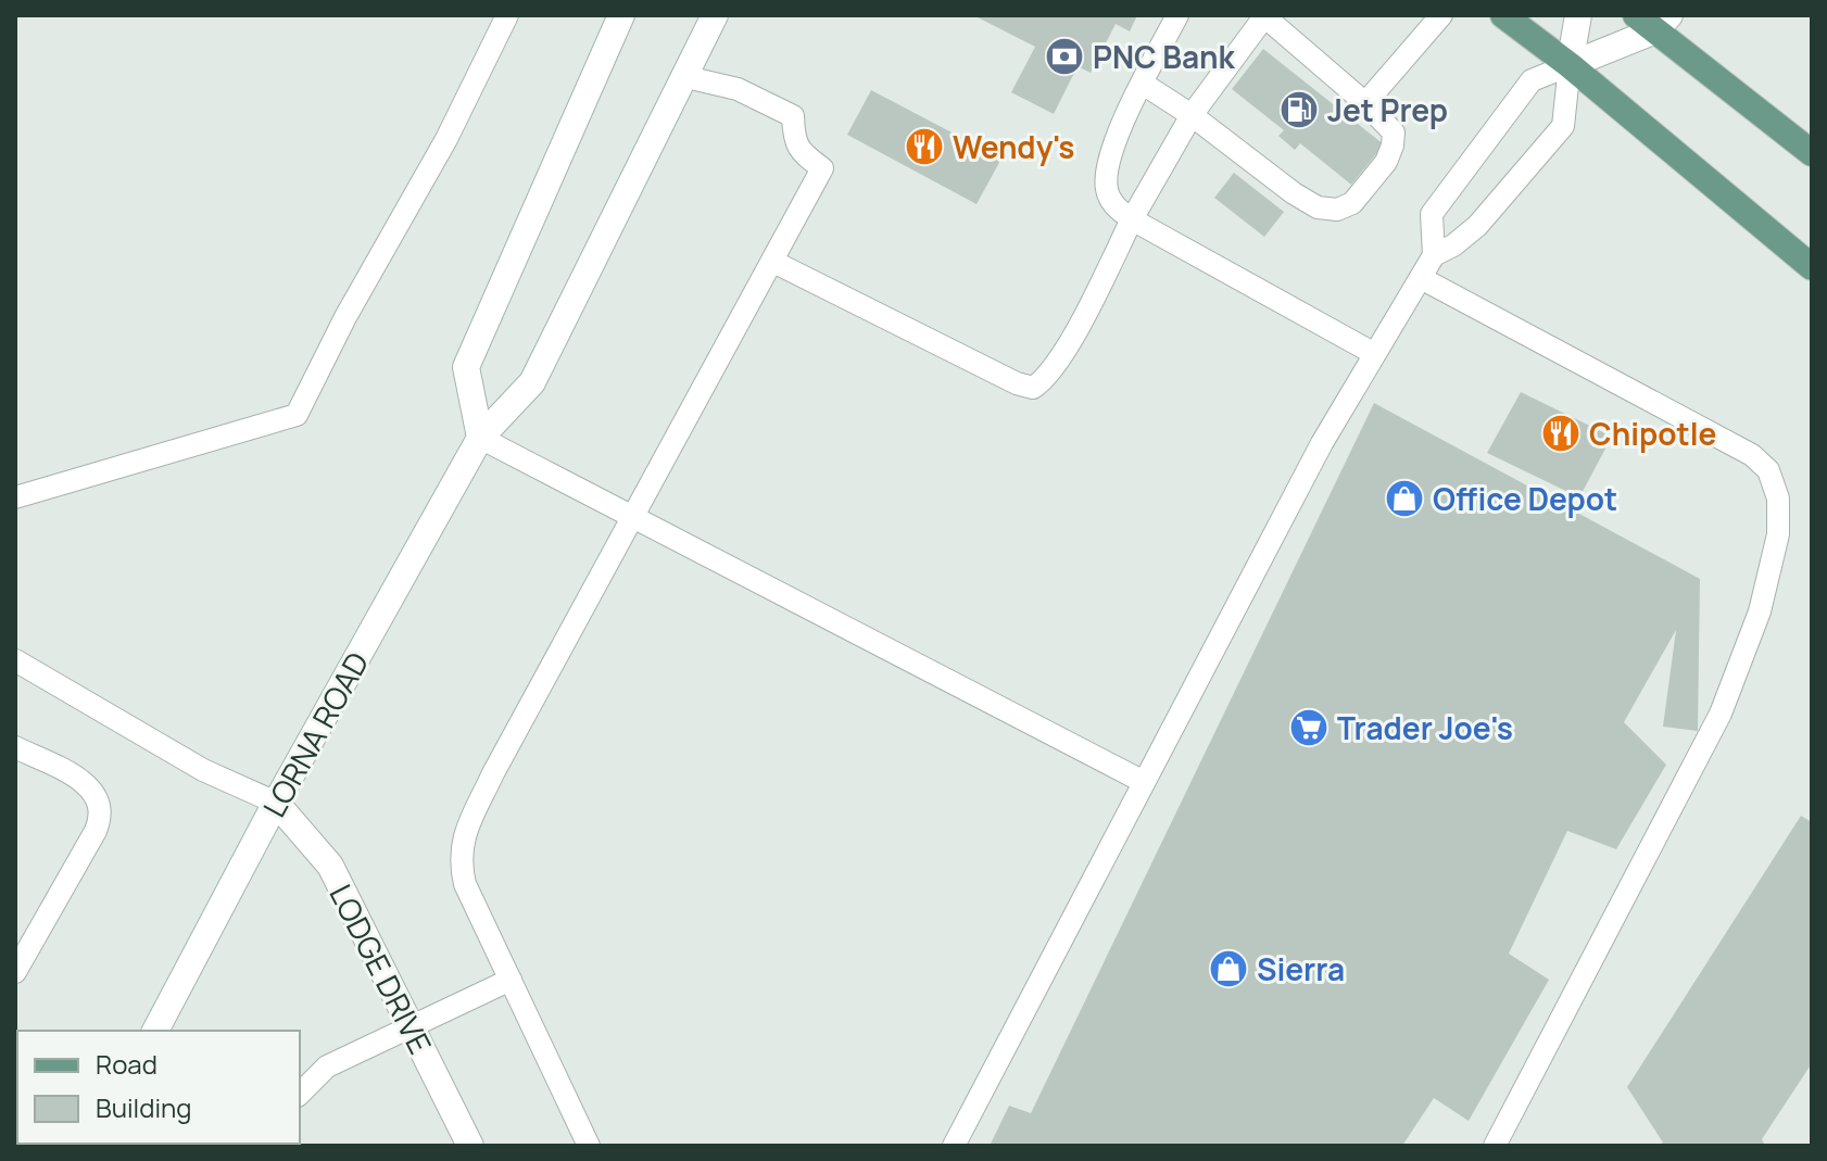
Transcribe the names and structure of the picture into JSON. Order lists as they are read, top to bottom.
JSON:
{
  "streets": {
    "street": ["LORNA ROAD", "LODGE DRIVE"]
  },
  "crossings": [
    ["LORNA ROAD", "LODGE DRIVE"]
  ],
  "places": {
    "bank": ["PNC Bank"],
    "fuel station": ["Jet Prep"],
    "restaurant": ["Wendy's", "Chipotle"],
    "shop": ["Office Depot", "Sierra"],
    "supermarket": ["Trader Joe's"]
  },
  "legend": ["Road", "Building"]
}
